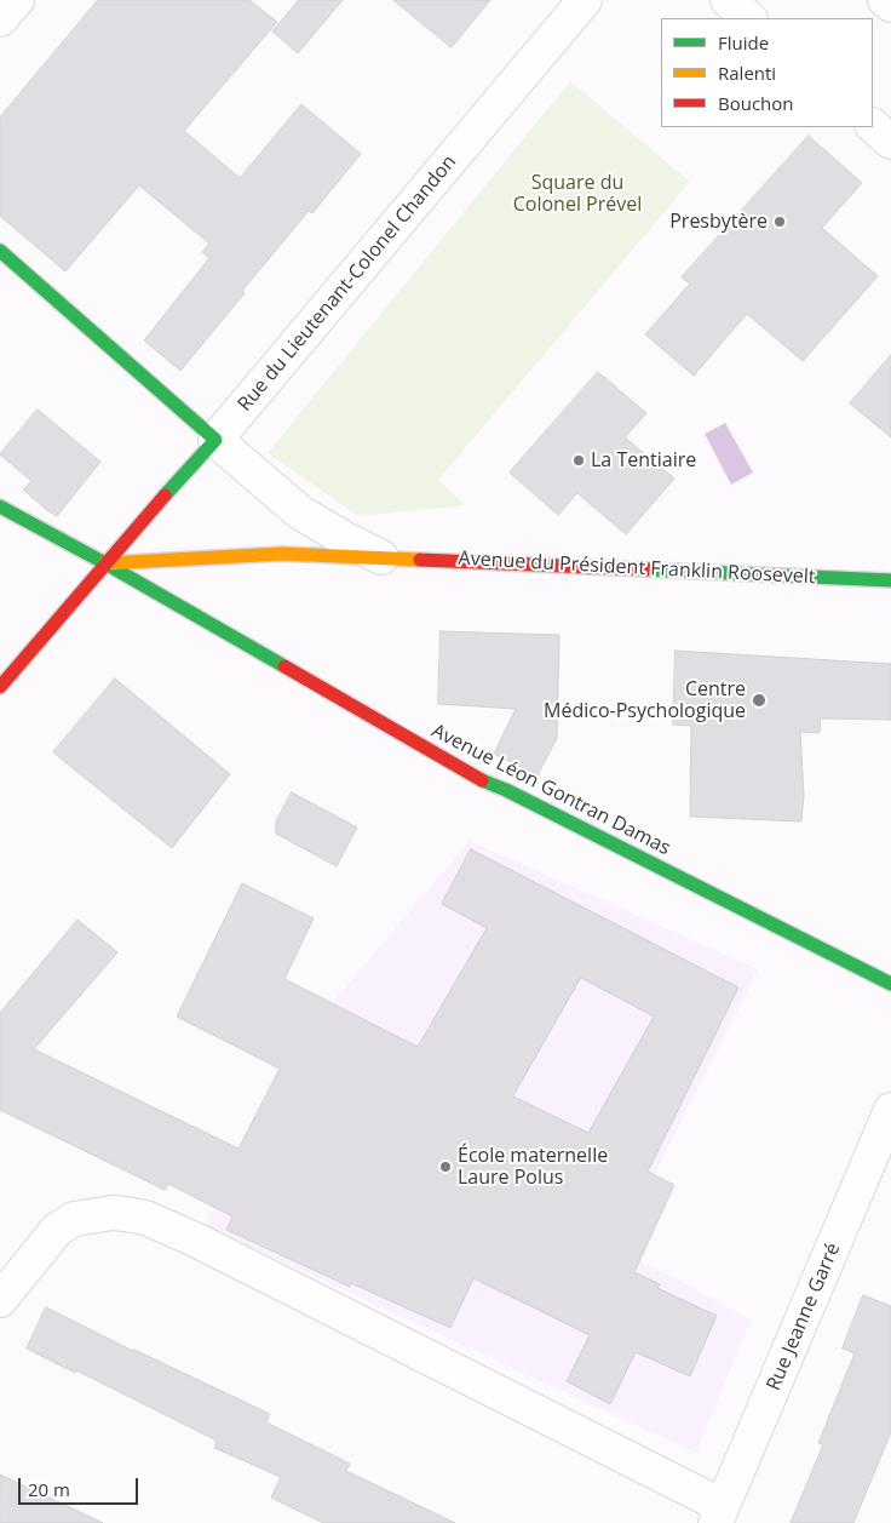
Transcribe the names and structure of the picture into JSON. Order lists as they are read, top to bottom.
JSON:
{
  "streets": {
    "street": [
      "Rue du Lieutenant-Colonel Chandon",
      "Avenue du Président Franklin Roosevelt",
      "Avenue Léon Gontran Damas",
      "Rue Jeanne Garré"
    ]
  },
  "crossings": [
    ["Rue du Lieutenant-Colonel Chandon", "Avenue du Président Franklin Roosevelt"],
    ["Rue du Lieutenant-Colonel Chandon", "Avenue Léon Gontran Damas"],
    ["Avenue du Président Franklin Roosevelt", "Avenue Léon Gontran Damas"]
  ],
  "parks": ["Square du Colonel Prével"],
  "places": [
    "Presbytère",
    "La Tentiaire",
    "Centre Médico-Psychologique",
    "École maternelle Laure Polus"
  ],
  "legend": ["Fluide", "Ralenti", "Bouchon"],
  "scale_bar": "20 m"
}
